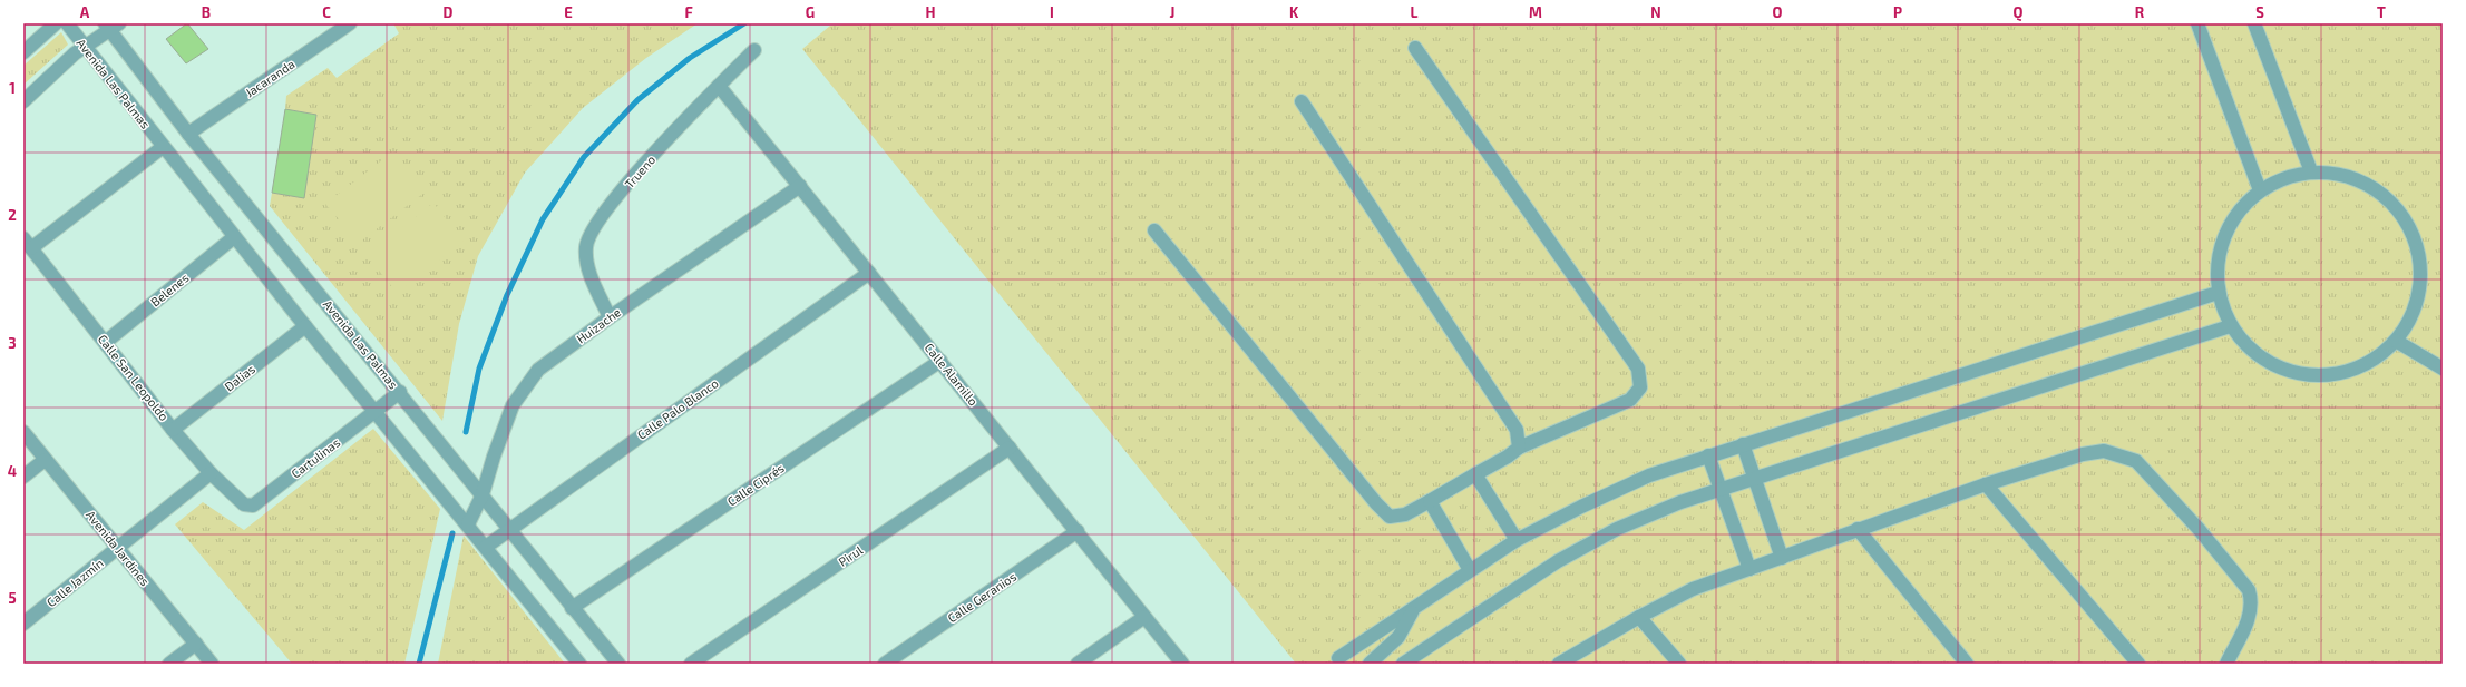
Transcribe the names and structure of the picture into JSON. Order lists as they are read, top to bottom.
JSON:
{
  "streets": {
    "street": [
      "Jacaranda",
      "Avenida Las Palmas",
      "Trueno",
      "Belenes",
      "Huizache",
      "Calle Alamillo",
      "Calle San Leopoldo",
      "Dalias",
      "Calle Palo Blanco",
      "Cartulinas",
      "Calle Ciprés",
      "Avenida Jardines",
      "Pirul",
      "Calle Jazmín",
      "Calle Geranios"
    ]
  },
  "crossings": [
    ["Jacaranda", "Avenida Las Palmas"],
    ["Avenida Las Palmas", "Belenes"],
    ["Avenida Las Palmas", "Huizache"],
    ["Avenida Las Palmas", "Dalias"],
    ["Avenida Las Palmas", "Calle Palo Blanco"],
    ["Avenida Las Palmas", "Cartulinas"],
    ["Avenida Las Palmas", "Calle Ciprés"],
    ["Trueno", "Huizache"],
    ["Trueno", "Calle Alamillo"],
    ["Belenes", "Calle San Leopoldo"],
    ["Huizache", "Calle Alamillo"],
    ["Calle Alamillo", "Calle Palo Blanco"],
    ["Calle Alamillo", "Calle Ciprés"],
    ["Calle Alamillo", "Pirul"],
    ["Calle Alamillo", "Calle Geranios"],
    ["Calle San Leopoldo", "Dalias"],
    ["Calle San Leopoldo", "Cartulinas"],
    ["Calle San Leopoldo", "Calle Jazmín"],
    ["Avenida Jardines", "Calle Jazmín"]
  ],
  "grid": {
    "columns": [
      "A",
      "B",
      "C",
      "D",
      "E",
      "F",
      "G",
      "H",
      "I",
      "J",
      "K",
      "L",
      "M",
      "N",
      "O",
      "P",
      "Q",
      "R",
      "S",
      "T"
    ],
    "rows": [
      "1",
      "2",
      "3",
      "4",
      "5"
    ]
  }
}
